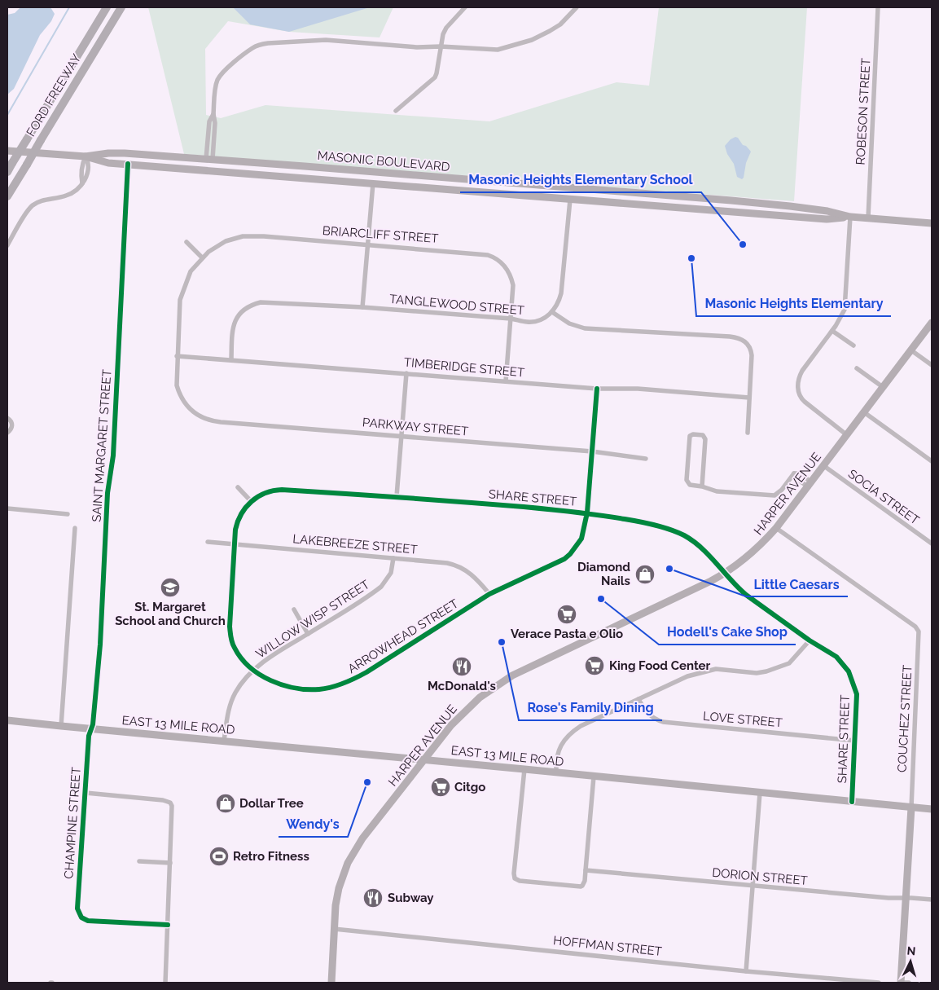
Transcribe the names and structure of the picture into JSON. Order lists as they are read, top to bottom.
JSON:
{
  "streets": {
    "highway": ["FORD FREEWAY"],
    "main road": ["MASONIC BOULEVARD", "HARPER AVENUE", "EAST 13 MILE ROAD"],
    "street": [
      "ROBESON STREET",
      "BRIARCLIFF STREET",
      "TANGLEWOOD STREET",
      "TIMBERIDGE STREET",
      "PARKWAY STREET",
      "SAINT MARGARET STREET",
      "SOCIA STREET",
      "SHARE STREET",
      "LAKEBREEZE STREET",
      "WILLOW WISP STREET",
      "ARROWHEAD STREET",
      "COUCHEZ STREET",
      "LOVE STREET",
      "CHAMPINE STREET",
      "DORION STREET",
      "HOFFMAN STREET"
    ]
  },
  "crossings": [
    ["ROBESON STREET", "MASONIC BOULEVARD"],
    ["MASONIC BOULEVARD", "SAINT MARGARET STREET"],
    ["BRIARCLIFF STREET", "TANGLEWOOD STREET"],
    ["BRIARCLIFF STREET", "TIMBERIDGE STREET"],
    ["BRIARCLIFF STREET", "PARKWAY STREET"],
    ["TANGLEWOOD STREET", "TIMBERIDGE STREET"],
    ["TIMBERIDGE STREET", "ARROWHEAD STREET"],
    ["PARKWAY STREET", "ARROWHEAD STREET"],
    ["SAINT MARGARET STREET", "EAST 13 MILE ROAD"],
    ["SAINT MARGARET STREET", "CHAMPINE STREET"],
    ["HARPER AVENUE", "SOCIA STREET"],
    ["HARPER AVENUE", "SHARE STREET"],
    ["HARPER AVENUE", "COUCHEZ STREET"],
    ["HARPER AVENUE", "EAST 13 MILE ROAD"],
    ["HARPER AVENUE", "HOFFMAN STREET"],
    ["SHARE STREET", "LAKEBREEZE STREET"],
    ["SHARE STREET", "ARROWHEAD STREET"],
    ["SHARE STREET", "LOVE STREET"],
    ["SHARE STREET", "EAST 13 MILE ROAD"],
    ["LAKEBREEZE STREET", "WILLOW WISP STREET"],
    ["LAKEBREEZE STREET", "ARROWHEAD STREET"],
    ["WILLOW WISP STREET", "ARROWHEAD STREET"],
    ["WILLOW WISP STREET", "EAST 13 MILE ROAD"],
    ["COUCHEZ STREET", "EAST 13 MILE ROAD"],
    ["EAST 13 MILE ROAD", "CHAMPINE STREET"]
  ],
  "places": {
    "other": [
      "Masonic Heights Elementary School",
      "Masonic Heights Elementary",
      "Little Caesars",
      "Hodell's Cake Shop",
      "Rose's Family Dining",
      "Wendy's"
    ],
    "shop": ["Diamond Nails", "Dollar Tree"],
    "school or university": ["St. Margaret School and Church"],
    "supermarket": ["Verace Pasta e Olio", "King Food Center", "Citgo"],
    "restaurant": ["McDonald's", "Subway"],
    "sports": ["Retro Fitness"]
  },
  "north": "top"
}
